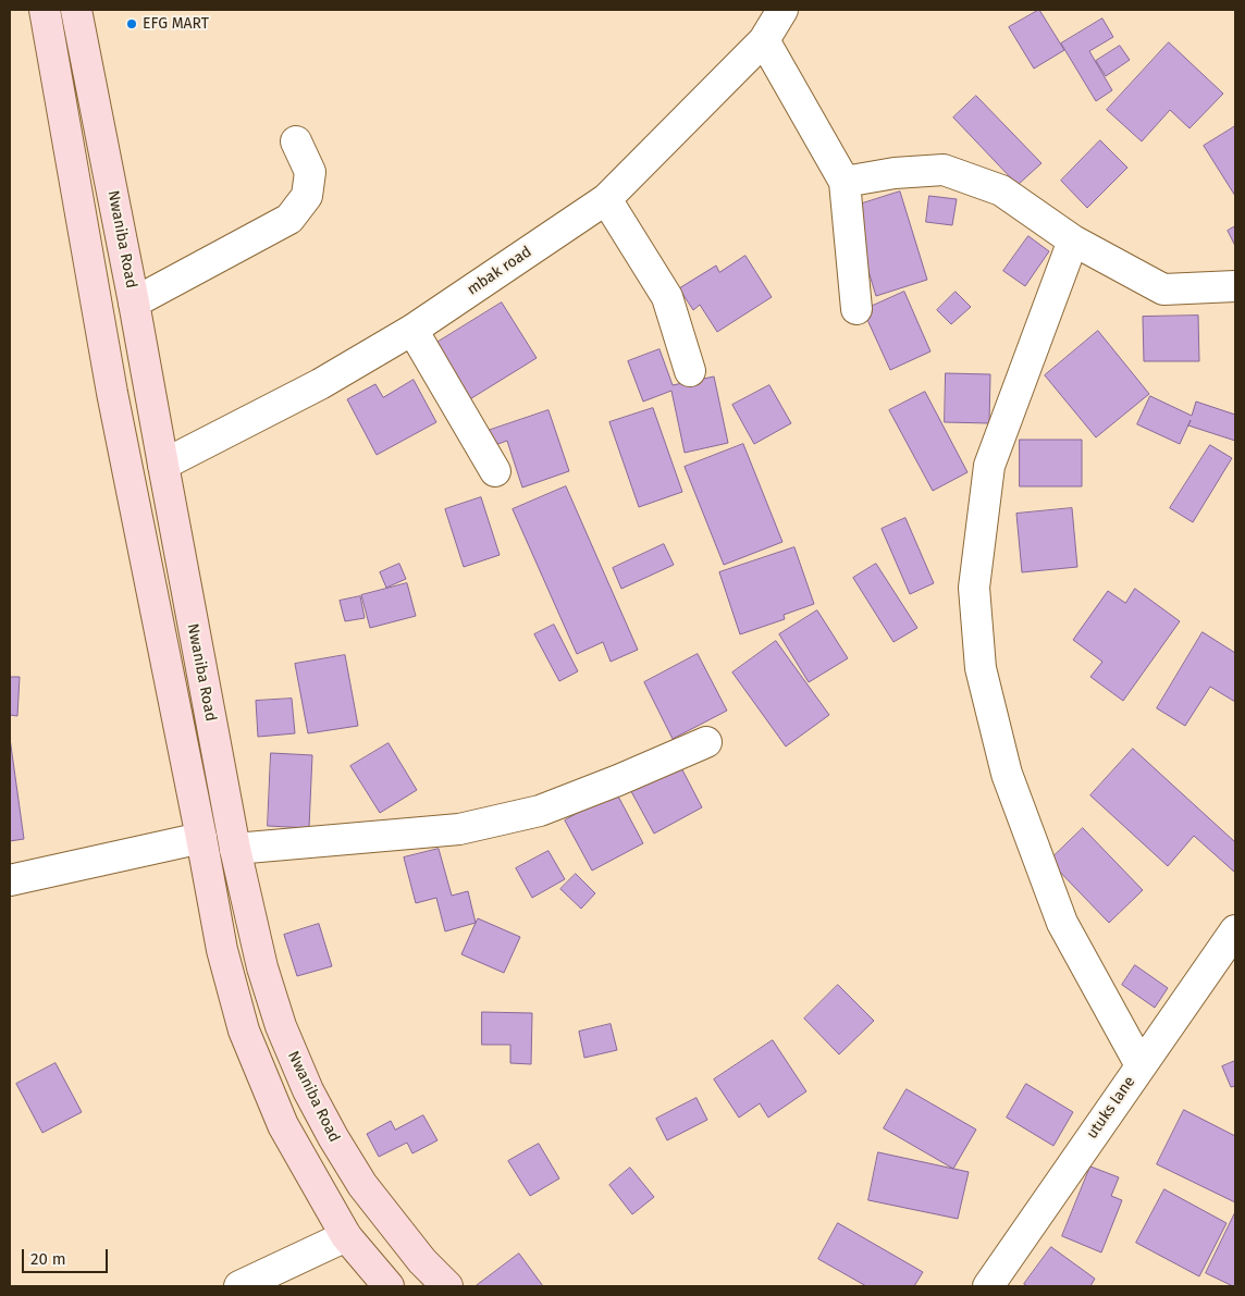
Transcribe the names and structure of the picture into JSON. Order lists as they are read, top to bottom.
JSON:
{
  "streets": {
    "main road": ["Nwaniba Road"],
    "street": ["mbak road", "utuks lane"]
  },
  "crossings": [
    ["Nwaniba Road", "mbak road"]
  ],
  "places": ["EFG MART"],
  "scale_bar": "20 m"
}
